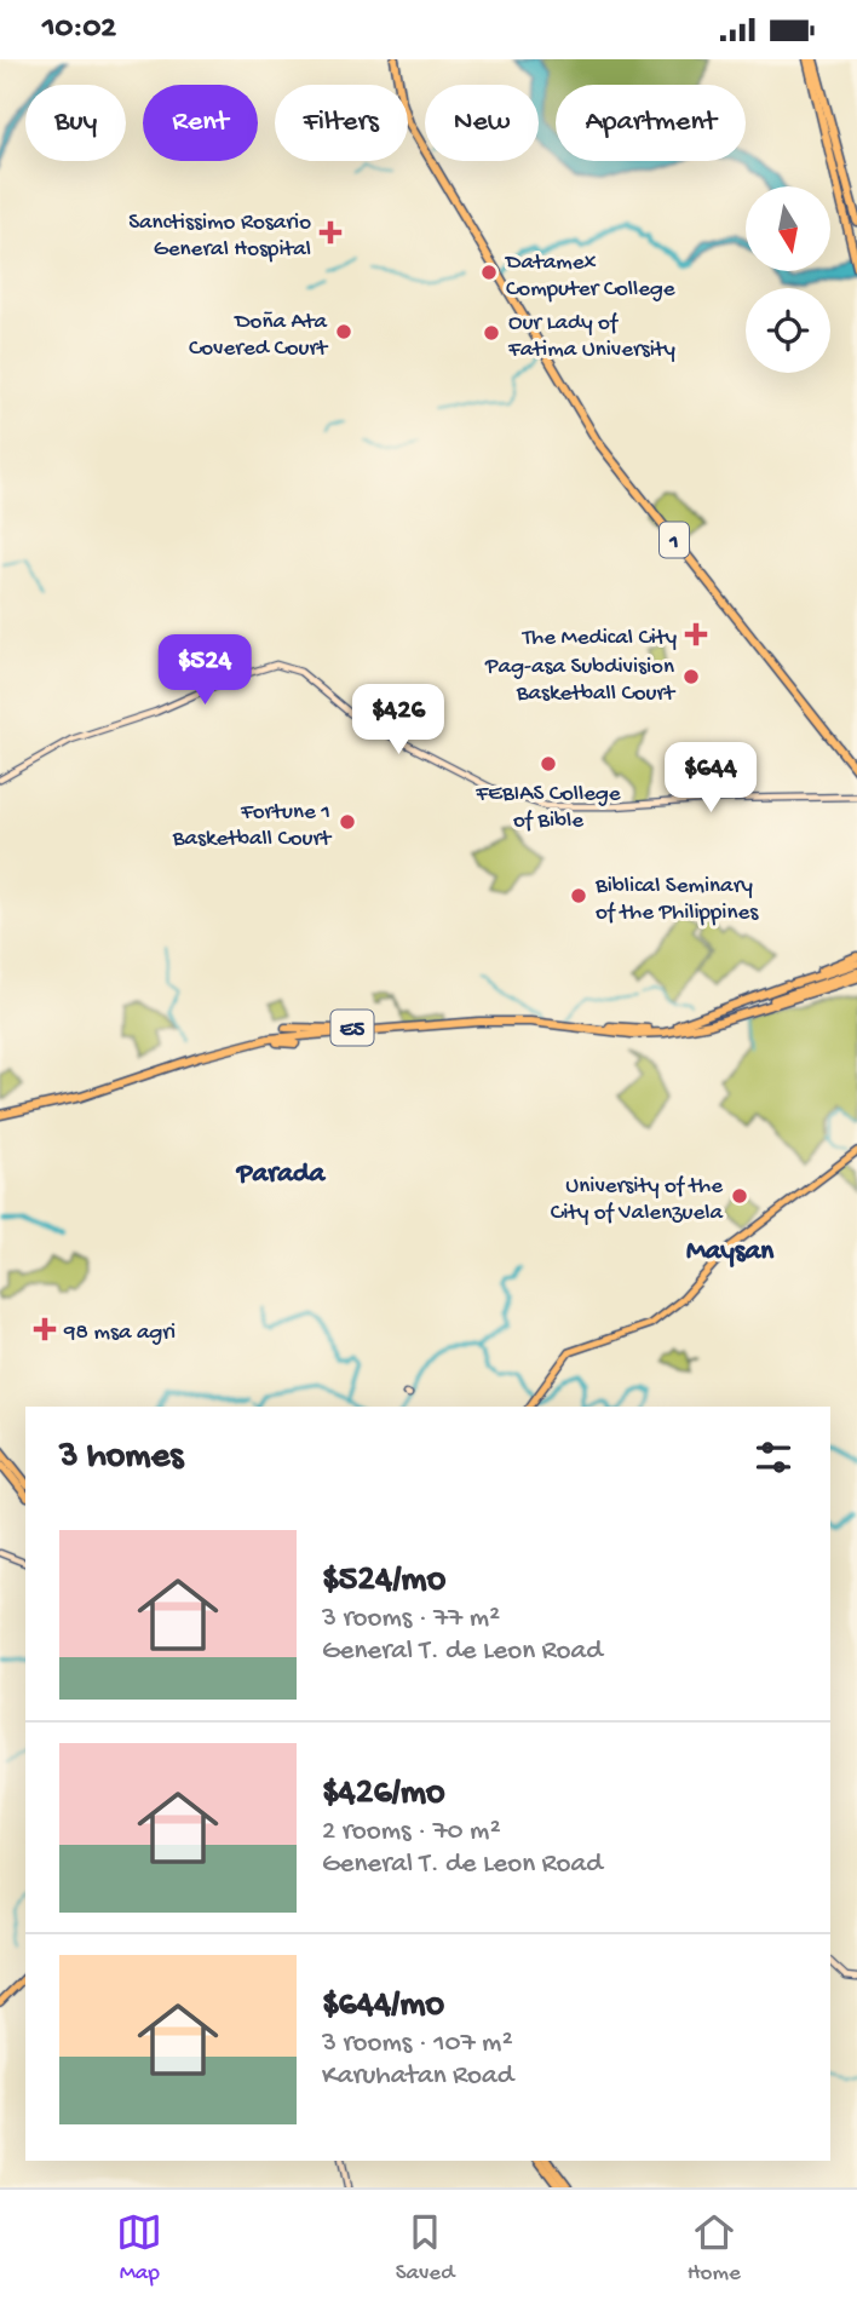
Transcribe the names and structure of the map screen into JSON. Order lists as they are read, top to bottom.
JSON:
{
  "streets": {
    "highway": ["1", "E5"]
  },
  "districts": ["Parada", "Maysan"],
  "places": {
    "health": ["Sanctissimo Rosario General Hospital", "The Medical City", "98 msa agri"],
    "other": [
      "Datamex Computer College",
      "Doña Ata Covered Court",
      "Our Lady of Fatima University",
      "Pag-asa Subdivision Basketball Court",
      "FEBIAS College of Bible",
      "Fortune 1 Basketball Court",
      "Biblical Seminary of the Philippines",
      "University of the City of Valenzuela"
    ]
  },
  "north": "bottom",
  "page": {
    "status": "10:02",
    "chip": [
      "Buy",
      "Rent",
      "Filters",
      "New",
      "Apartment"
    ],
    "price": ["$524", "$426", "$644"],
    "heading": "3 homes",
    "list": [
      {
        "name": "$524/mo",
        "note": "3 rooms · 77 m² · General T. de Leon Road"
      },
      {
        "name": "$426/mo",
        "note": "2 rooms · 70 m² · General T. de Leon Road"
      },
      {
        "name": "$644/mo",
        "note": "3 rooms · 107 m² · Karuhatan Road"
      }
    ],
    "tabs": ["Map", "Saved", "Home"]
  }
}
